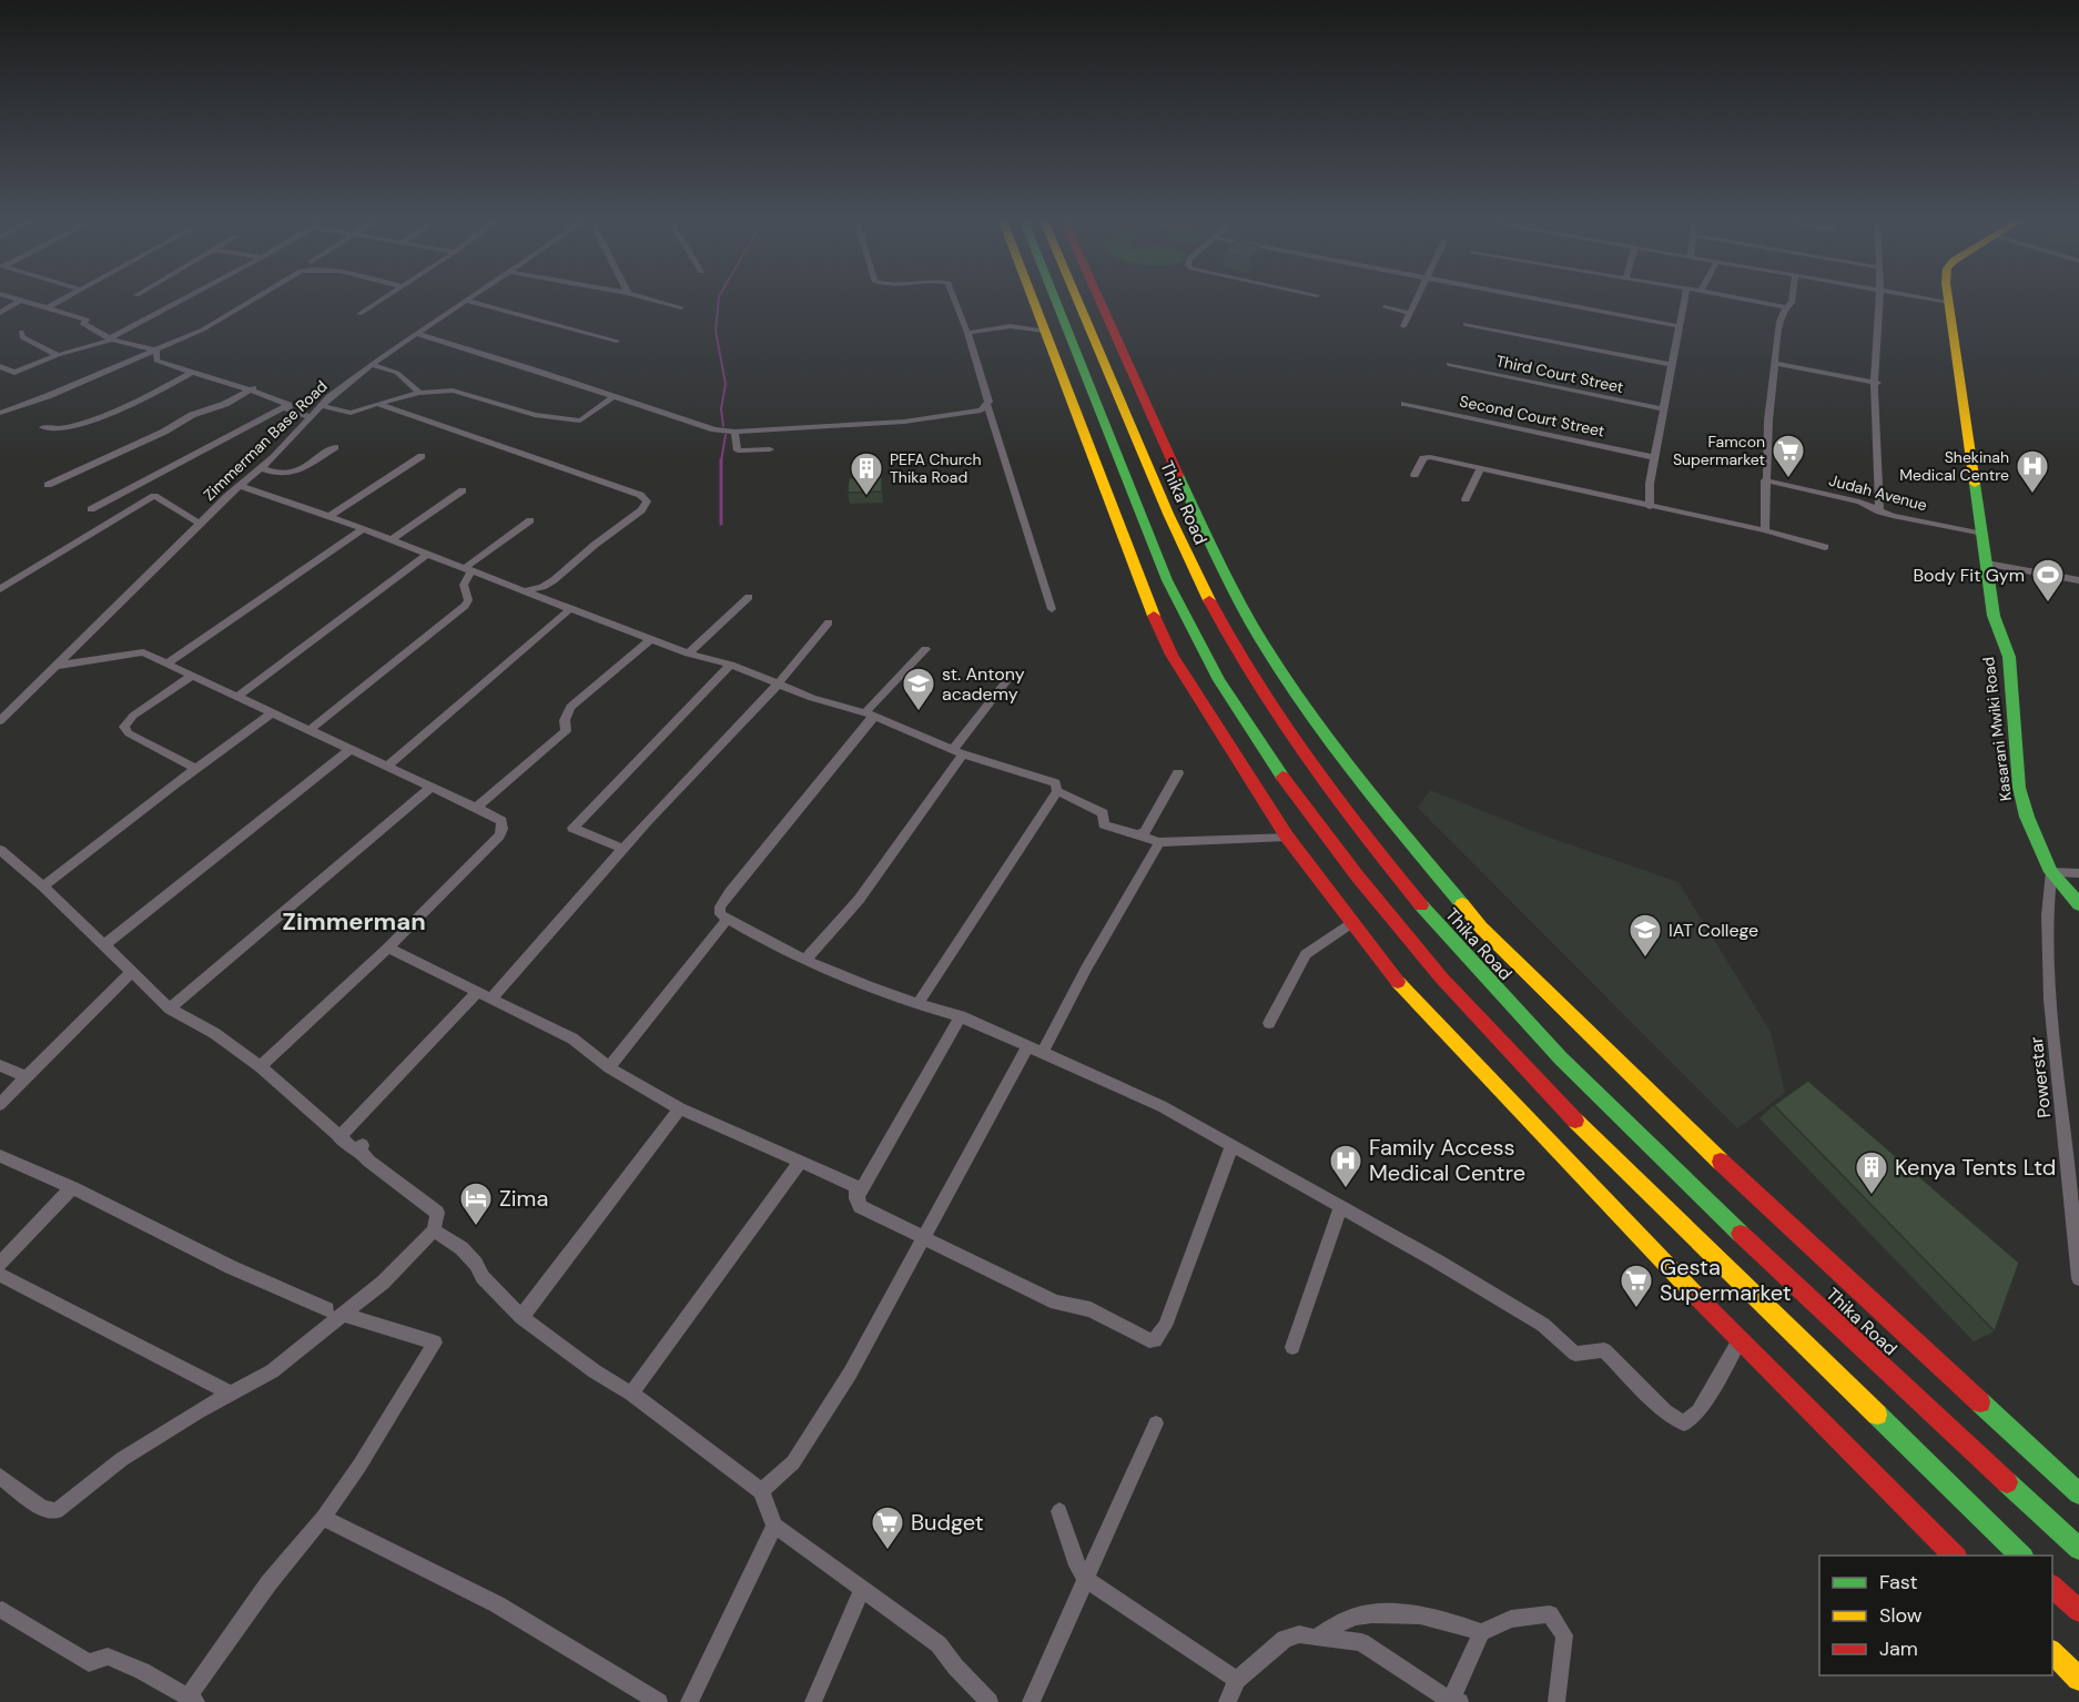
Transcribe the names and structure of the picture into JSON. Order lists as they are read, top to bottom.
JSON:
{
  "streets": {
    "main road": ["Thika Road", "Kasarani Mwiki Road"],
    "street": [
      "Third Court Street",
      "Second Court Street",
      "Zimmerman Base Road",
      "Judah Avenue",
      "Powerstar"
    ]
  },
  "crossings": [
    ["Judah Avenue", "Kasarani Mwiki Road"],
    ["Kasarani Mwiki Road", "Powerstar"]
  ],
  "districts": ["Zimmerman"],
  "places": {
    "supermarket": ["Famcon Supermarket", "Gesta Supermarket", "Budget"],
    "hospital": ["Shekinah Medical Centre", "Family Access Medical Centre"],
    "building": ["PEFA Church Thika Road", "Kenya Tents Ltd"],
    "sports": ["Body Fit Gym"],
    "school or university": ["st. Antony academy", "IAT College"],
    "hotel": ["Zima"]
  },
  "legend": ["Fast", "Slow", "Jam"]
}
